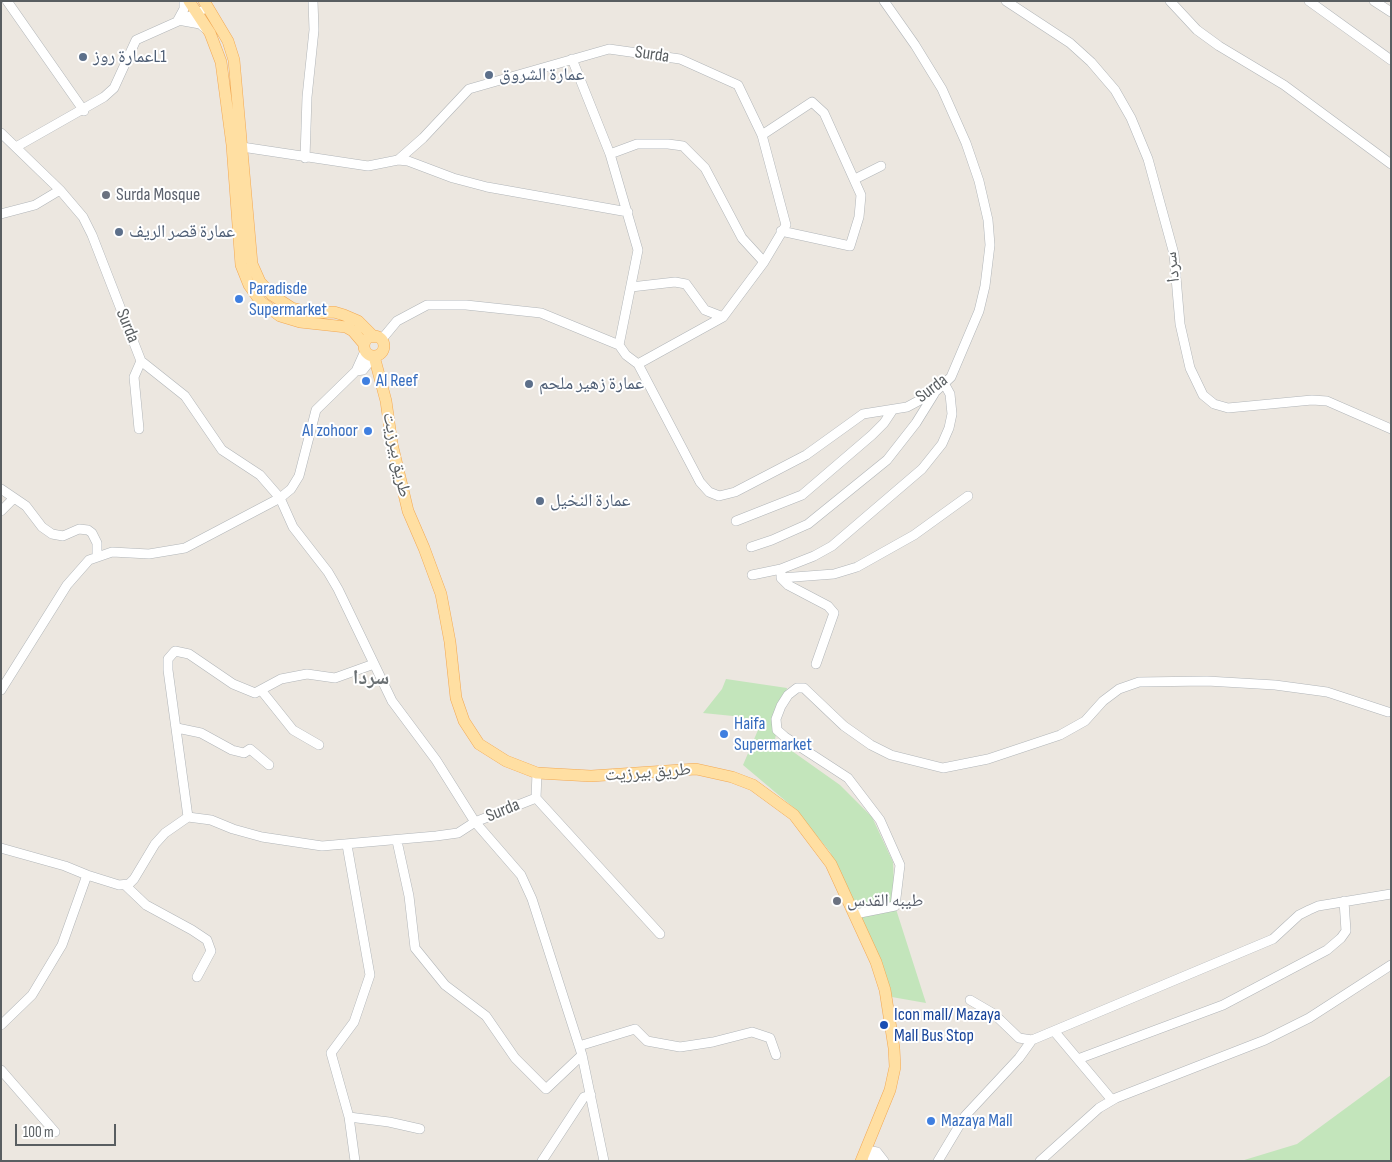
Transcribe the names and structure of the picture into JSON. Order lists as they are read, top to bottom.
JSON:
{
  "streets": {
    "main road": ["طريق بيرزيت"],
    "street": ["Surda", "سردا"]
  },
  "crossings": [
    ["Surda", "طريق بيرزيت"]
  ],
  "districts": ["سردا"],
  "places": [
    "عمارة روزL1",
    "عمارة الشروق",
    "Surda Mosque",
    "عمارة قصر الريف",
    "Paradisde Supermarket",
    "Al Reef",
    "عمارة زهير ملحم",
    "Al zohoor",
    "عمارة النخيل",
    "Haifa Supermarket",
    "طيبه القدس",
    "Icon mall/ Mazaya Mall Bus Stop",
    "Mazaya Mall"
  ],
  "scale_bar": "100 m"
}
